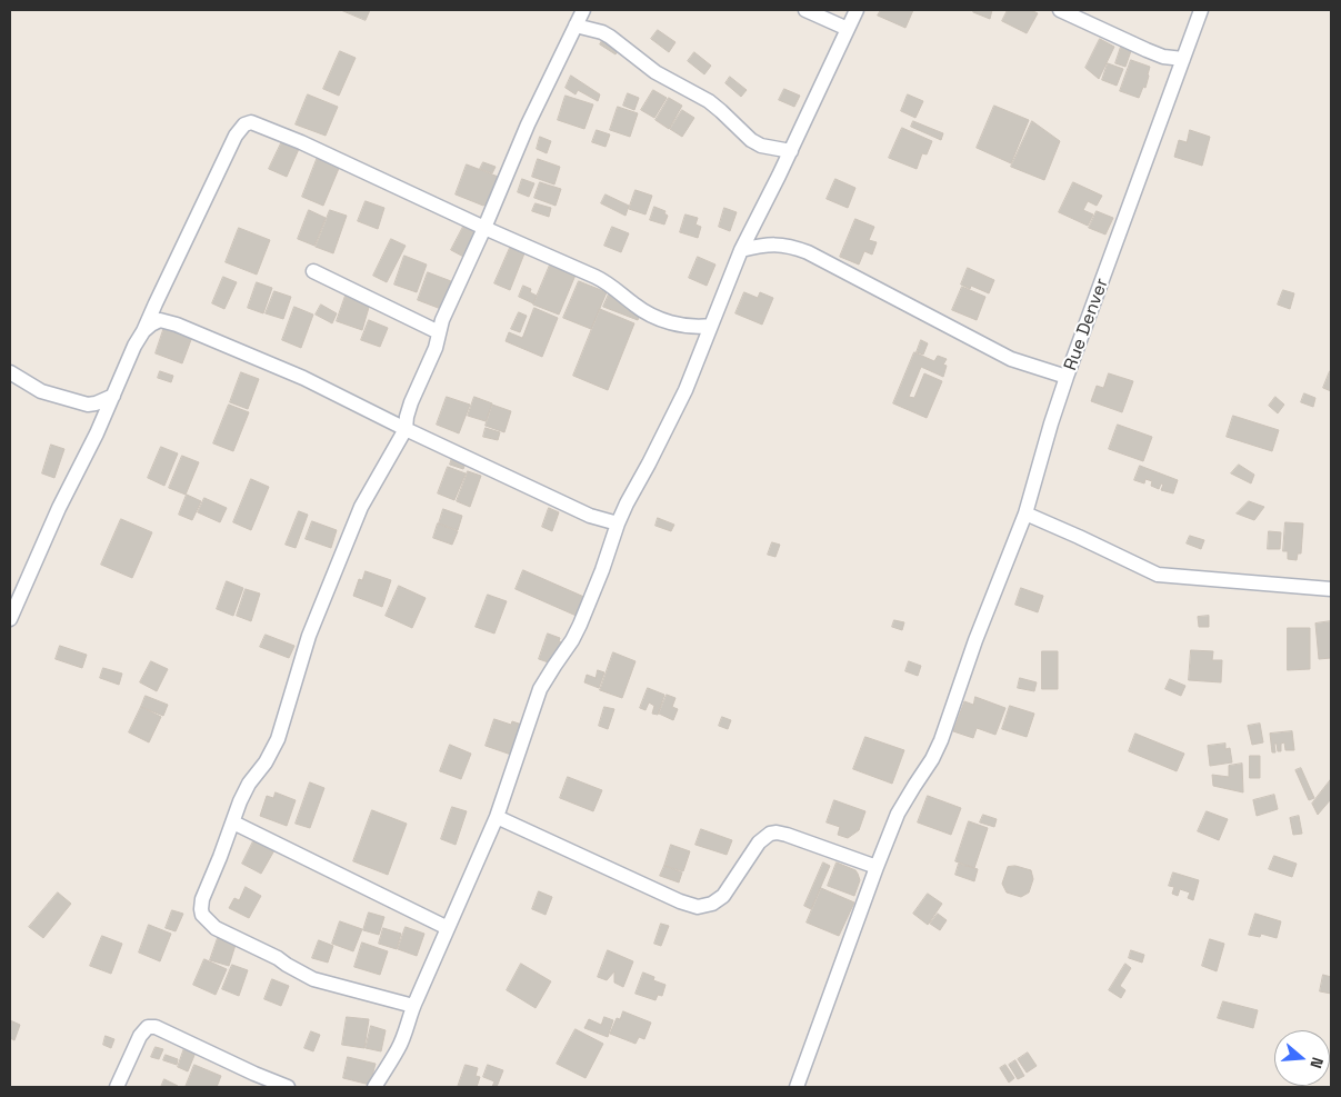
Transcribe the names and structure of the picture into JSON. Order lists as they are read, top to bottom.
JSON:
{
  "streets": {
    "street": ["Rue Denver"]
  },
  "north": "right"
}
